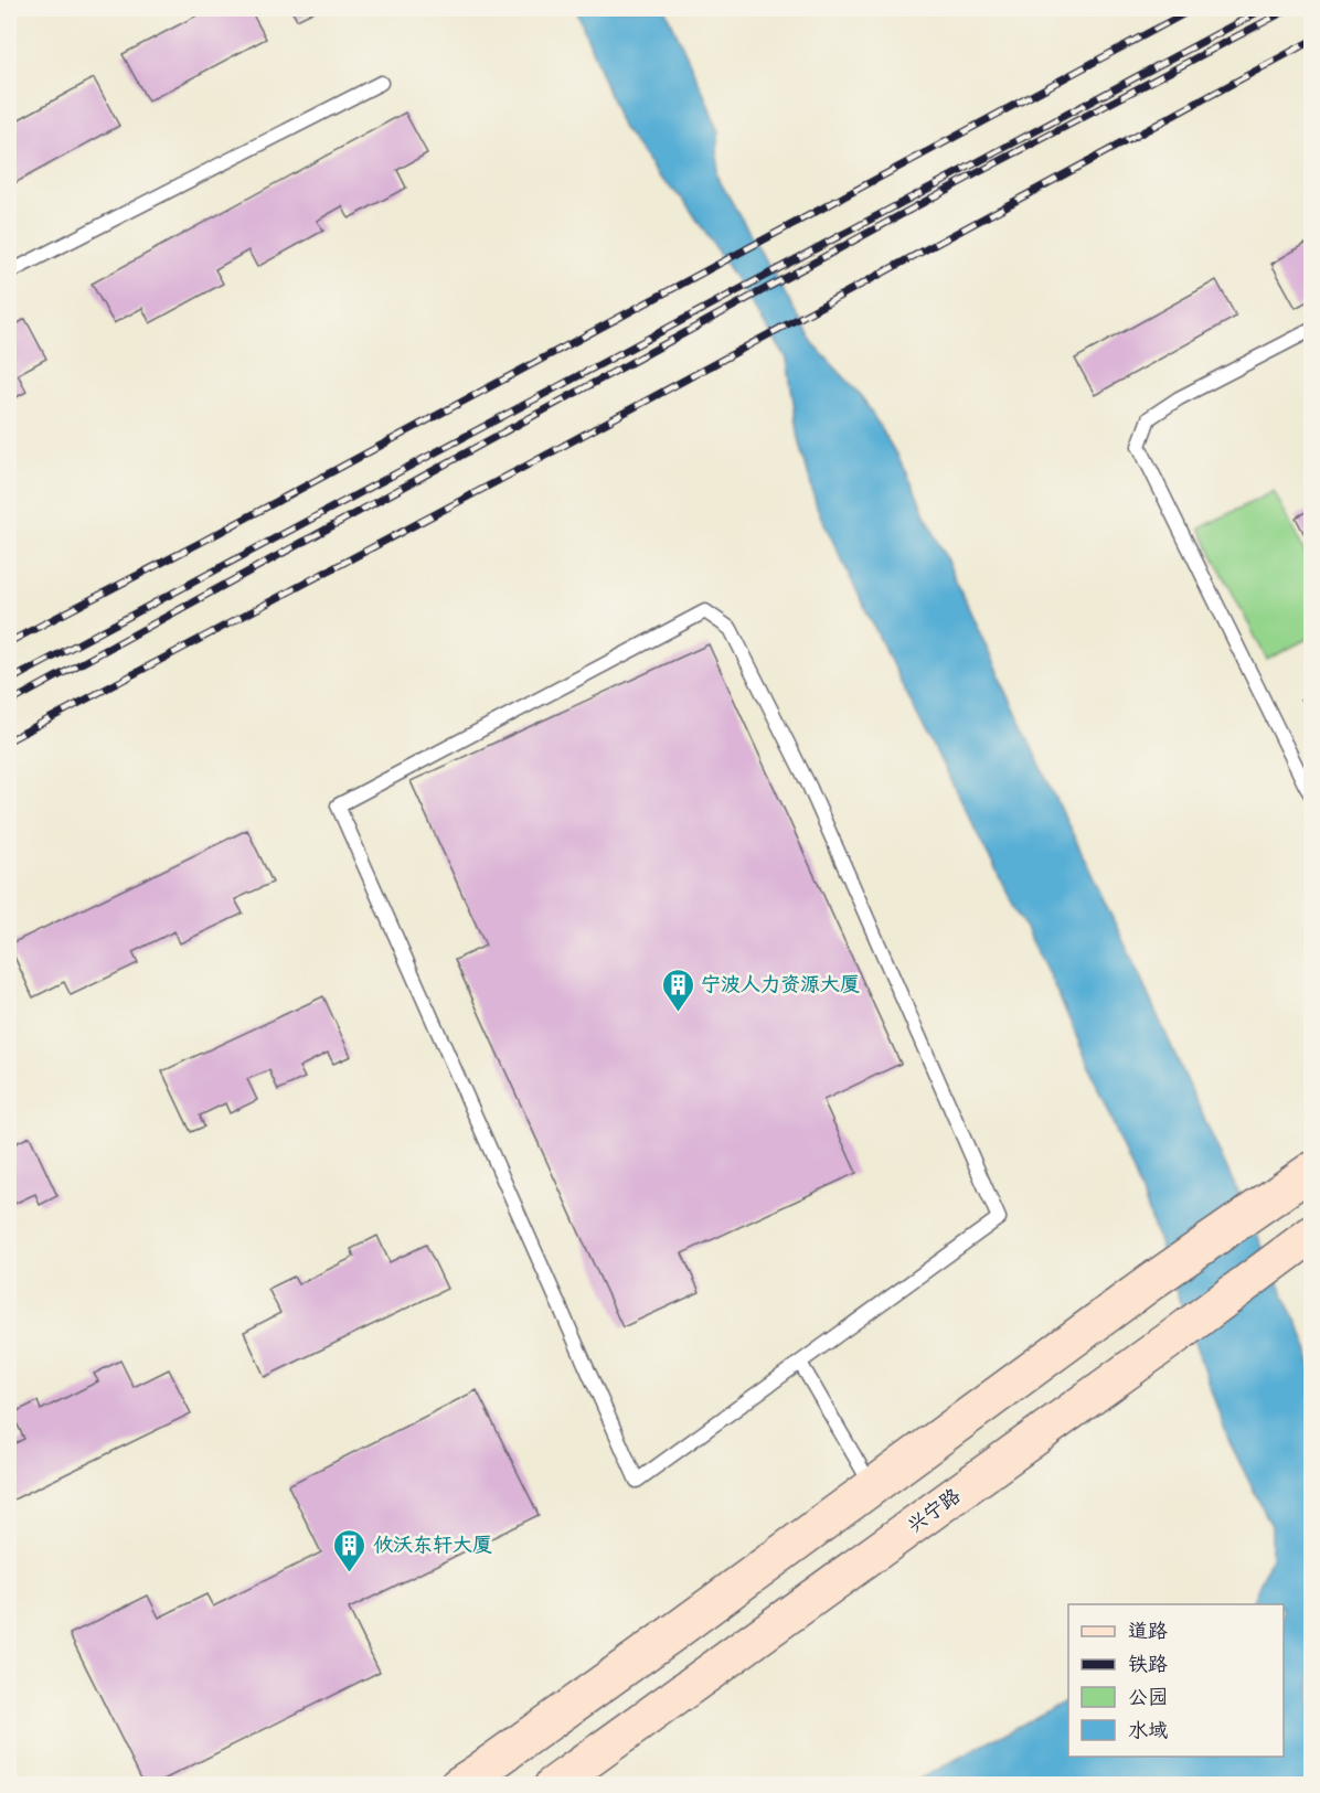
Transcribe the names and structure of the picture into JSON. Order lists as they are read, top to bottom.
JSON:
{
  "streets": {
    "main road": ["兴宁路"]
  },
  "places": {
    "building": ["宁波人力资源大厦", "攸沃东轩大厦"]
  },
  "legend": [
    "道路",
    "铁路",
    "公园",
    "水域"
  ]
}
